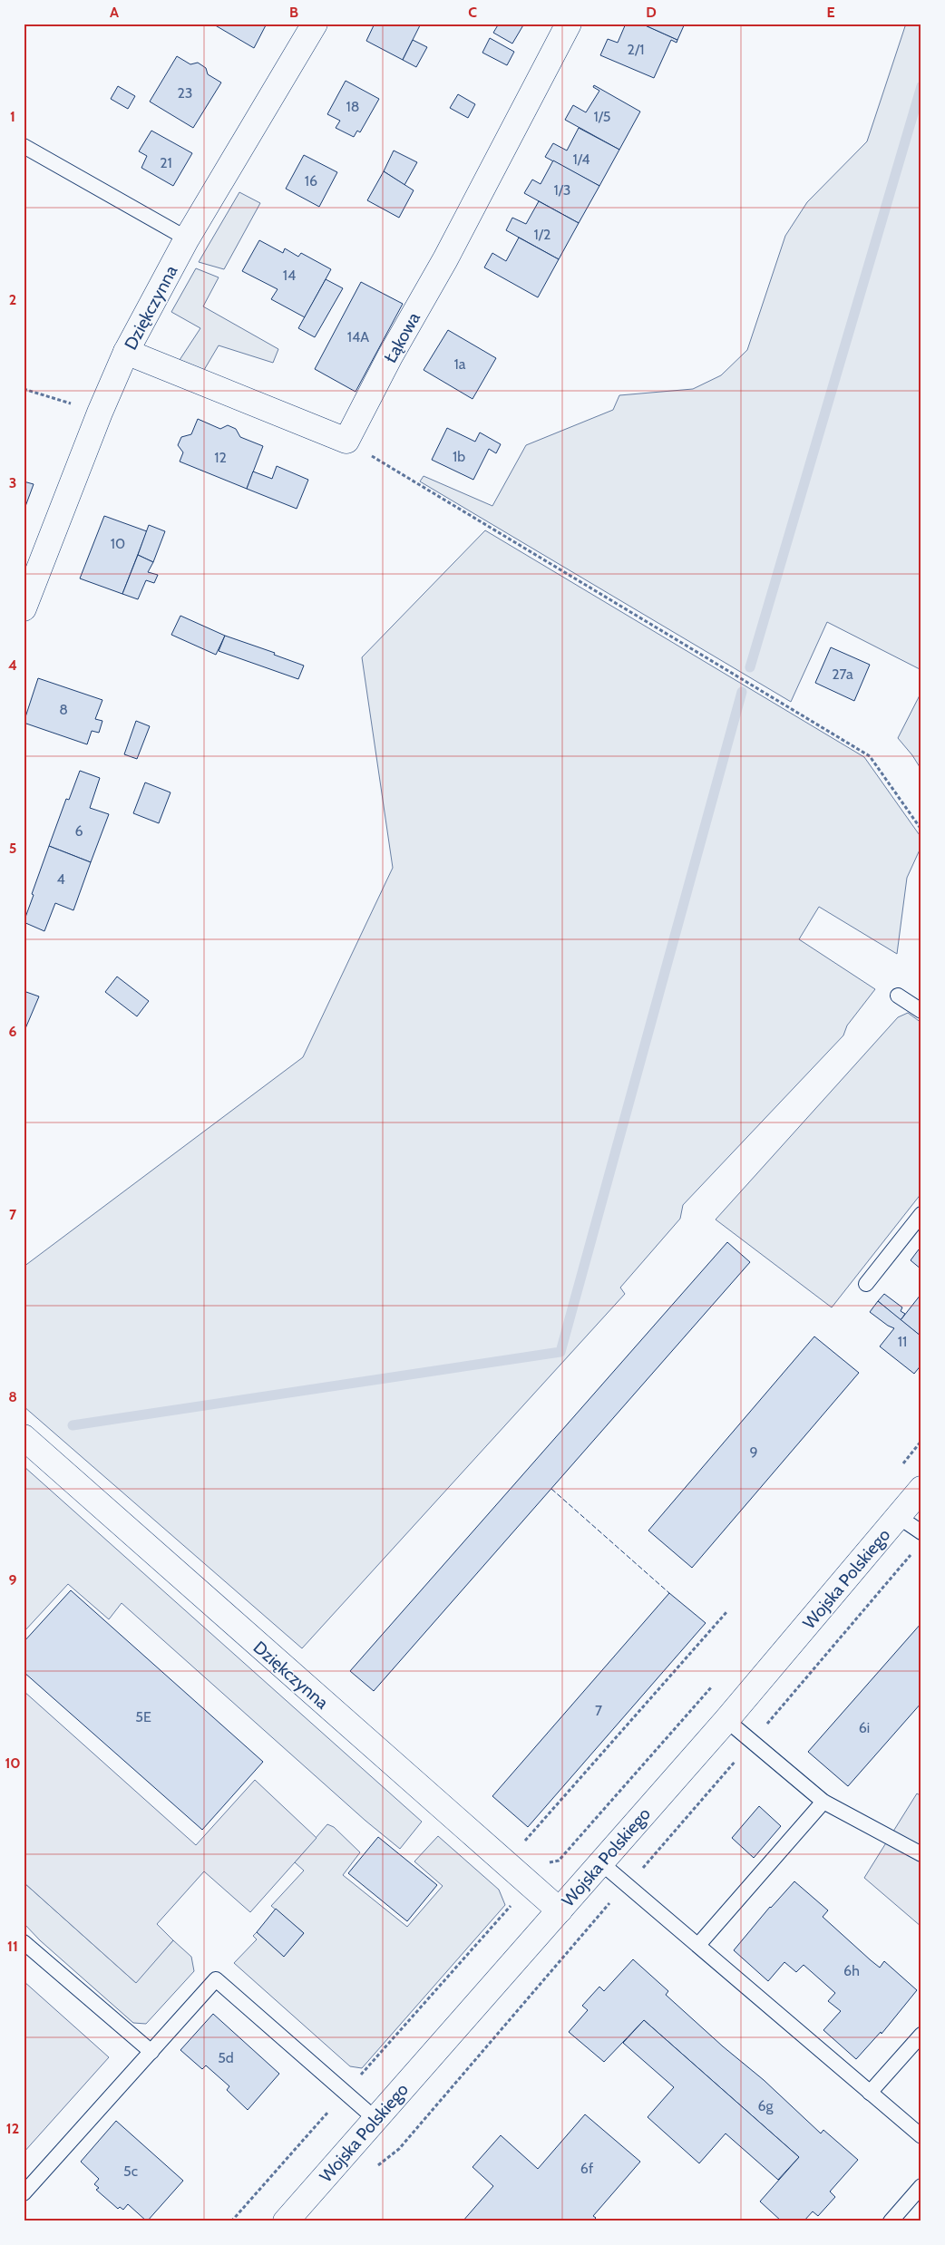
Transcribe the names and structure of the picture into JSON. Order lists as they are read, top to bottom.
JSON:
{
  "streets": {
    "street": ["Dziękczynna", "Łąkowa", "Wojska Polskiego"]
  },
  "crossings": [
    ["Dziękczynna", "Wojska Polskiego"]
  ],
  "house_numbers": [
    "2/1",
    "23",
    "18",
    "1/5",
    "1/4",
    "21",
    "16",
    "1/3",
    "1/2",
    "14",
    "14A",
    "1a",
    "1b",
    "12",
    "10",
    "27a",
    "8",
    "6",
    "4",
    "11",
    "9",
    "7",
    "5E",
    "6i",
    "6h",
    "5d",
    "6g",
    "6f",
    "5c"
  ],
  "grid": {
    "columns": [
      "A",
      "B",
      "C",
      "D",
      "E"
    ],
    "rows": [
      "1",
      "2",
      "3",
      "4",
      "5",
      "6",
      "7",
      "8",
      "9",
      "10",
      "11",
      "12"
    ]
  }
}
